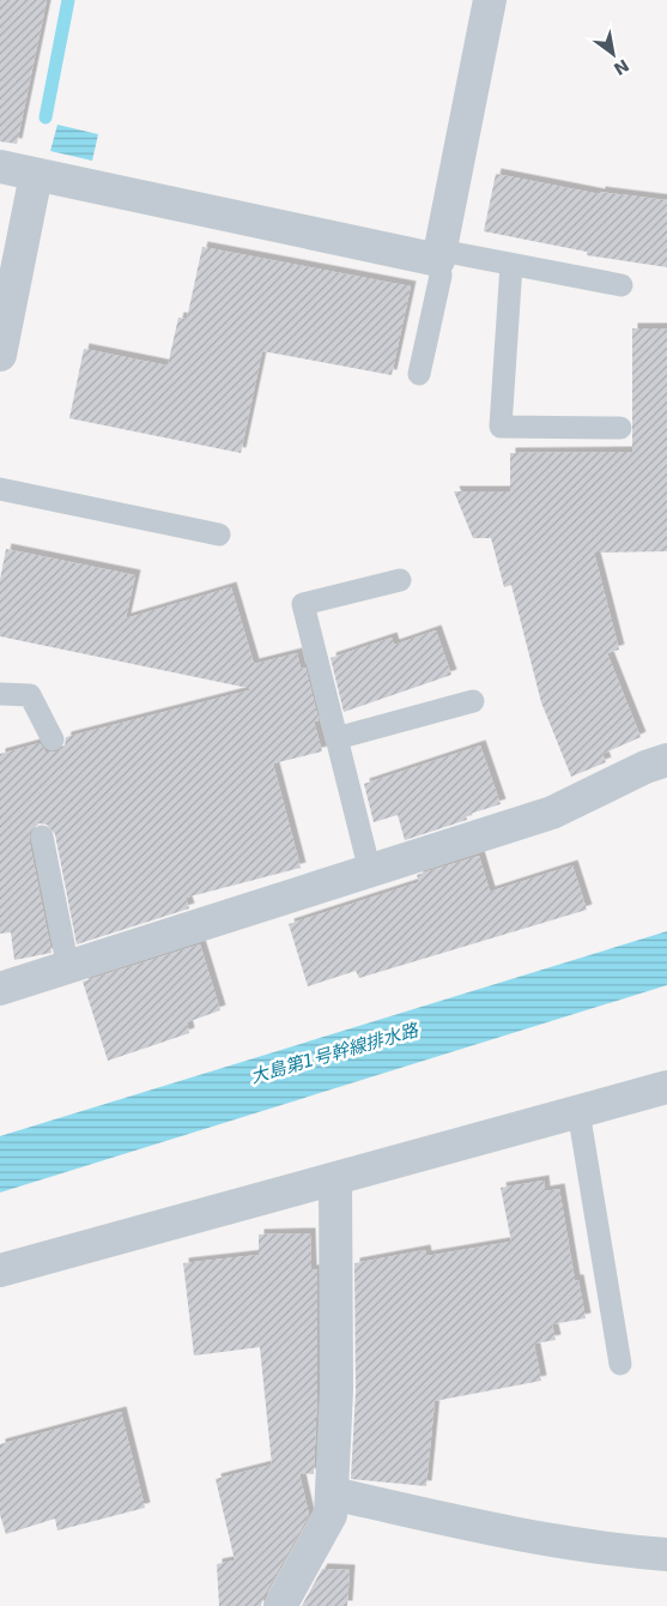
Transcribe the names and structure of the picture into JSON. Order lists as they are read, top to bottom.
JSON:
{
  "water": ["大島第1号幹線排水路"],
  "north": "bottom right"
}
